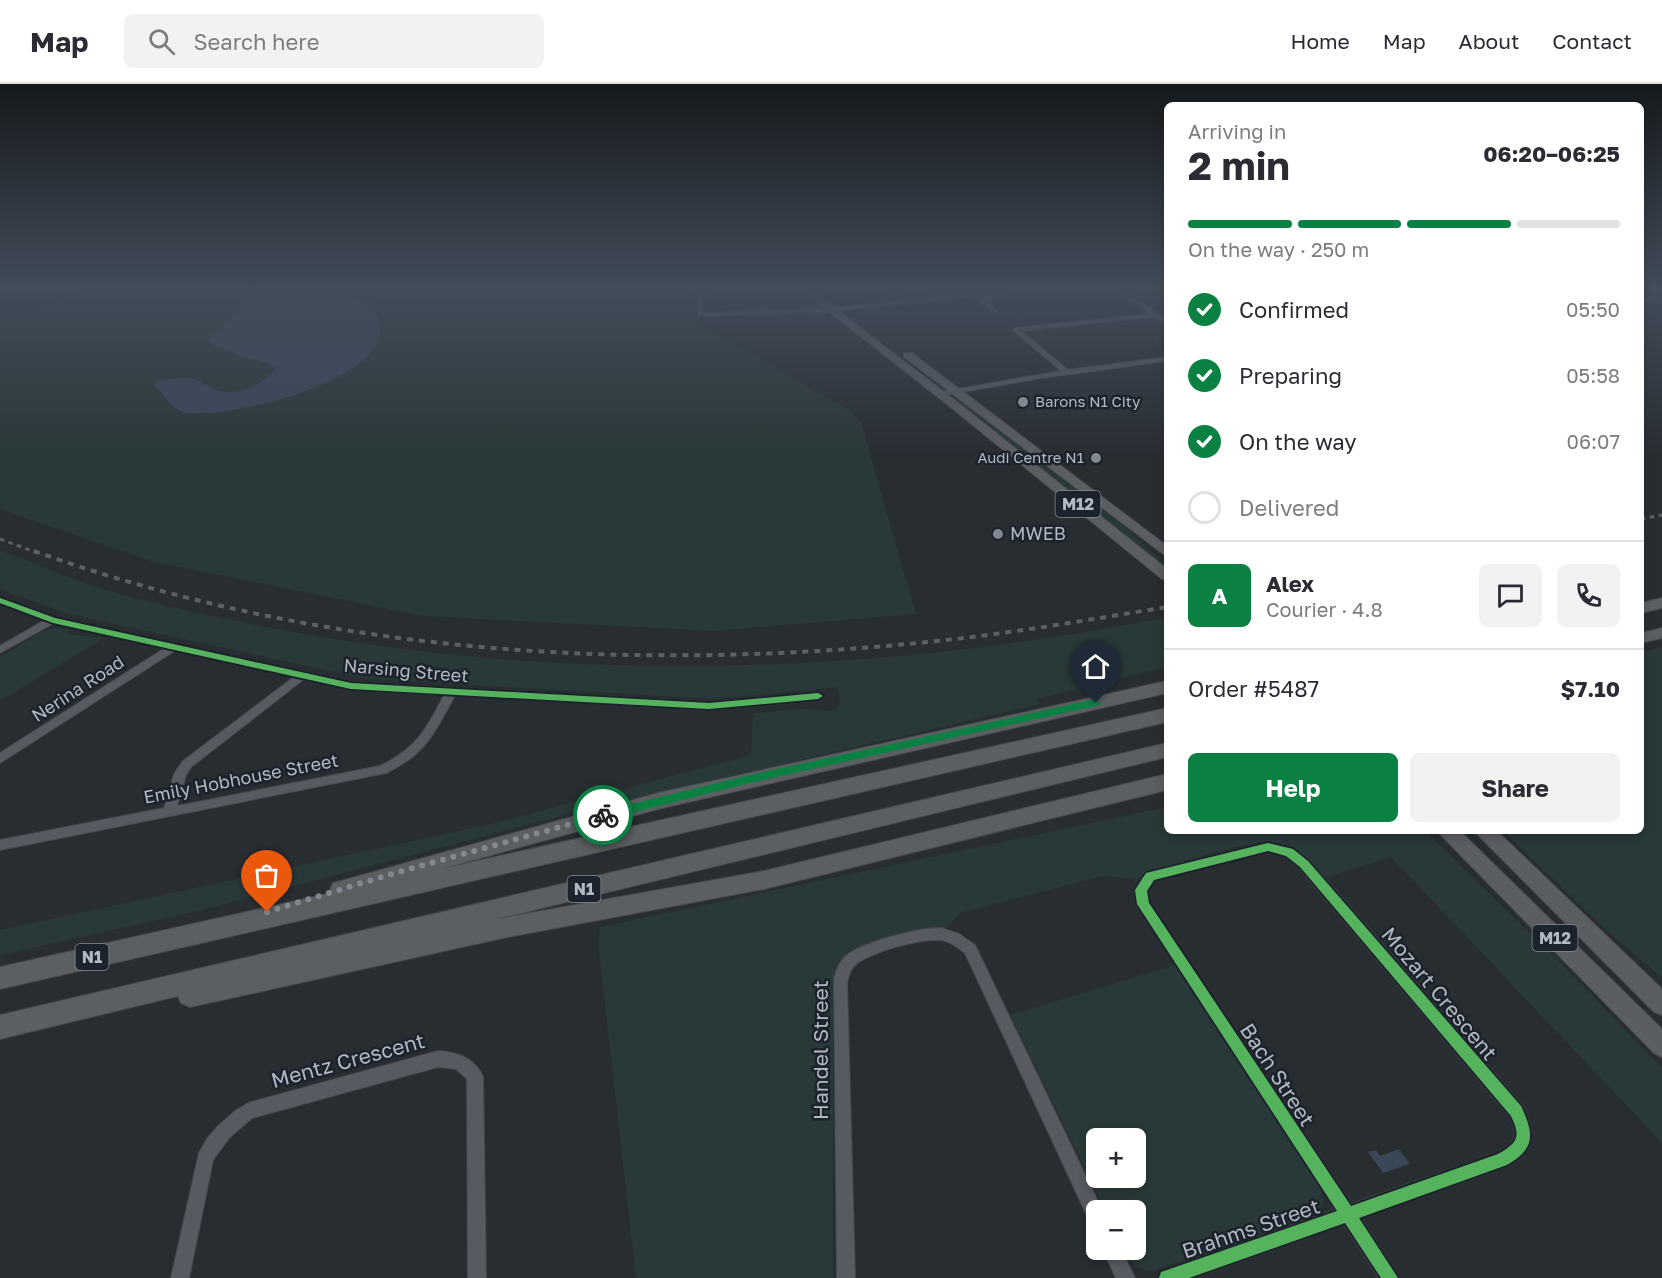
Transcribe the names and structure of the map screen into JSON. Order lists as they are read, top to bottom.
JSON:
{
  "streets": {
    "highway": ["N1"],
    "main road": ["M12"],
    "street": [
      "Narsing Street",
      "Nerina Road",
      "Emily Hobhouse Street",
      "Mozart Crescent",
      "Handel Street",
      "Mentz Crescent",
      "Bach Street",
      "Brahms Street"
    ]
  },
  "crossings": [
    ["Narsing Street", "Nerina Road"],
    ["Narsing Street", "Emily Hobhouse Street"],
    ["Mozart Crescent", "Bach Street"],
    ["Mozart Crescent", "Brahms Street"],
    ["Bach Street", "Brahms Street"]
  ],
  "places": ["Barons N1 City", "Audi Centre N1", "MWEB"],
  "page": {
    "header": "Map",
    "search": "Search here",
    "nav": [
      "Home",
      "Map",
      "About",
      "Contact"
    ],
    "heading": ["2 min", "Arriving in", "06:20–06:25"],
    "panel": [
      "Alex",
      "Courier · 4.8",
      "Order #5487",
      "$7.10"
    ],
    "bar": "On the way · 250 m",
    "list": [
      ["Confirmed", "05:50"],
      ["Preparing", "05:58"],
      ["On the way", "06:07"],
      "Delivered"
    ],
    "round": "A",
    "buttons": ["Help", "Share"],
    "map_buttons": ["+", "−"]
  }
}
